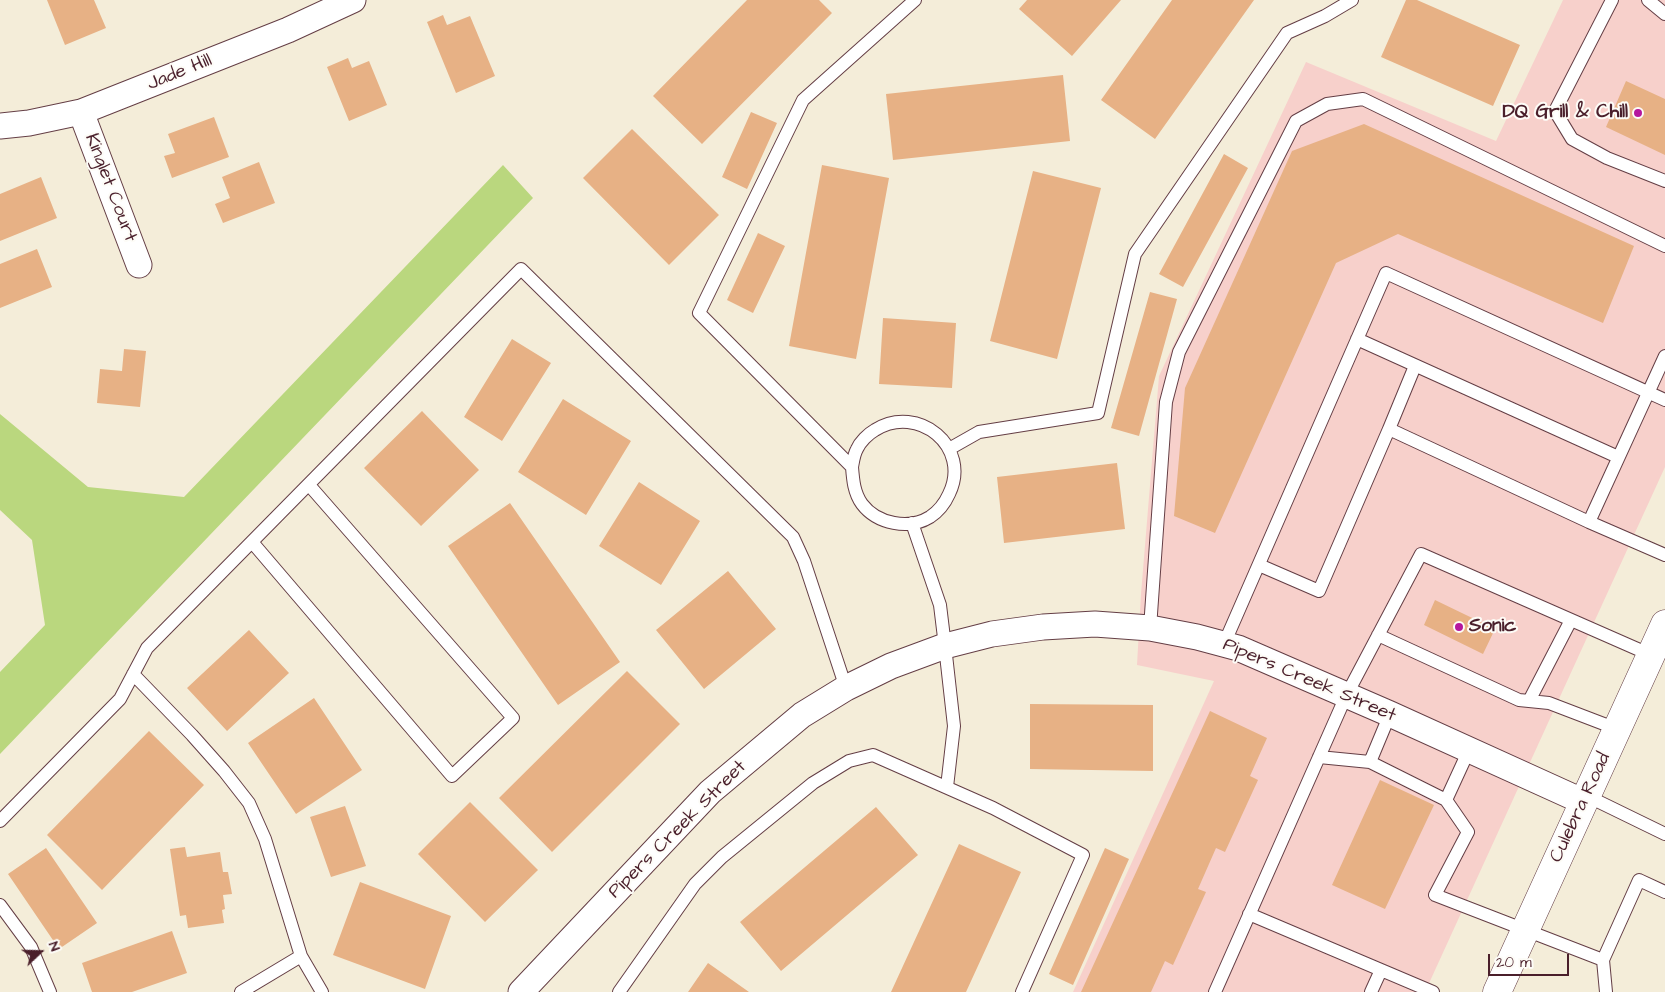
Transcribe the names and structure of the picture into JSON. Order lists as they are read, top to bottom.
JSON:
{
  "streets": {
    "main road": ["Culebra Road"],
    "street": ["Jade Hill", "Kinglet Court", "Pipers Creek Street"]
  },
  "crossings": [
    ["Jade Hill", "Kinglet Court"],
    ["Pipers Creek Street", "Culebra Road"]
  ],
  "places": ["DQ Grill & Chill", "Sonic"],
  "scale_bar": "20 m",
  "north": "right"
}
